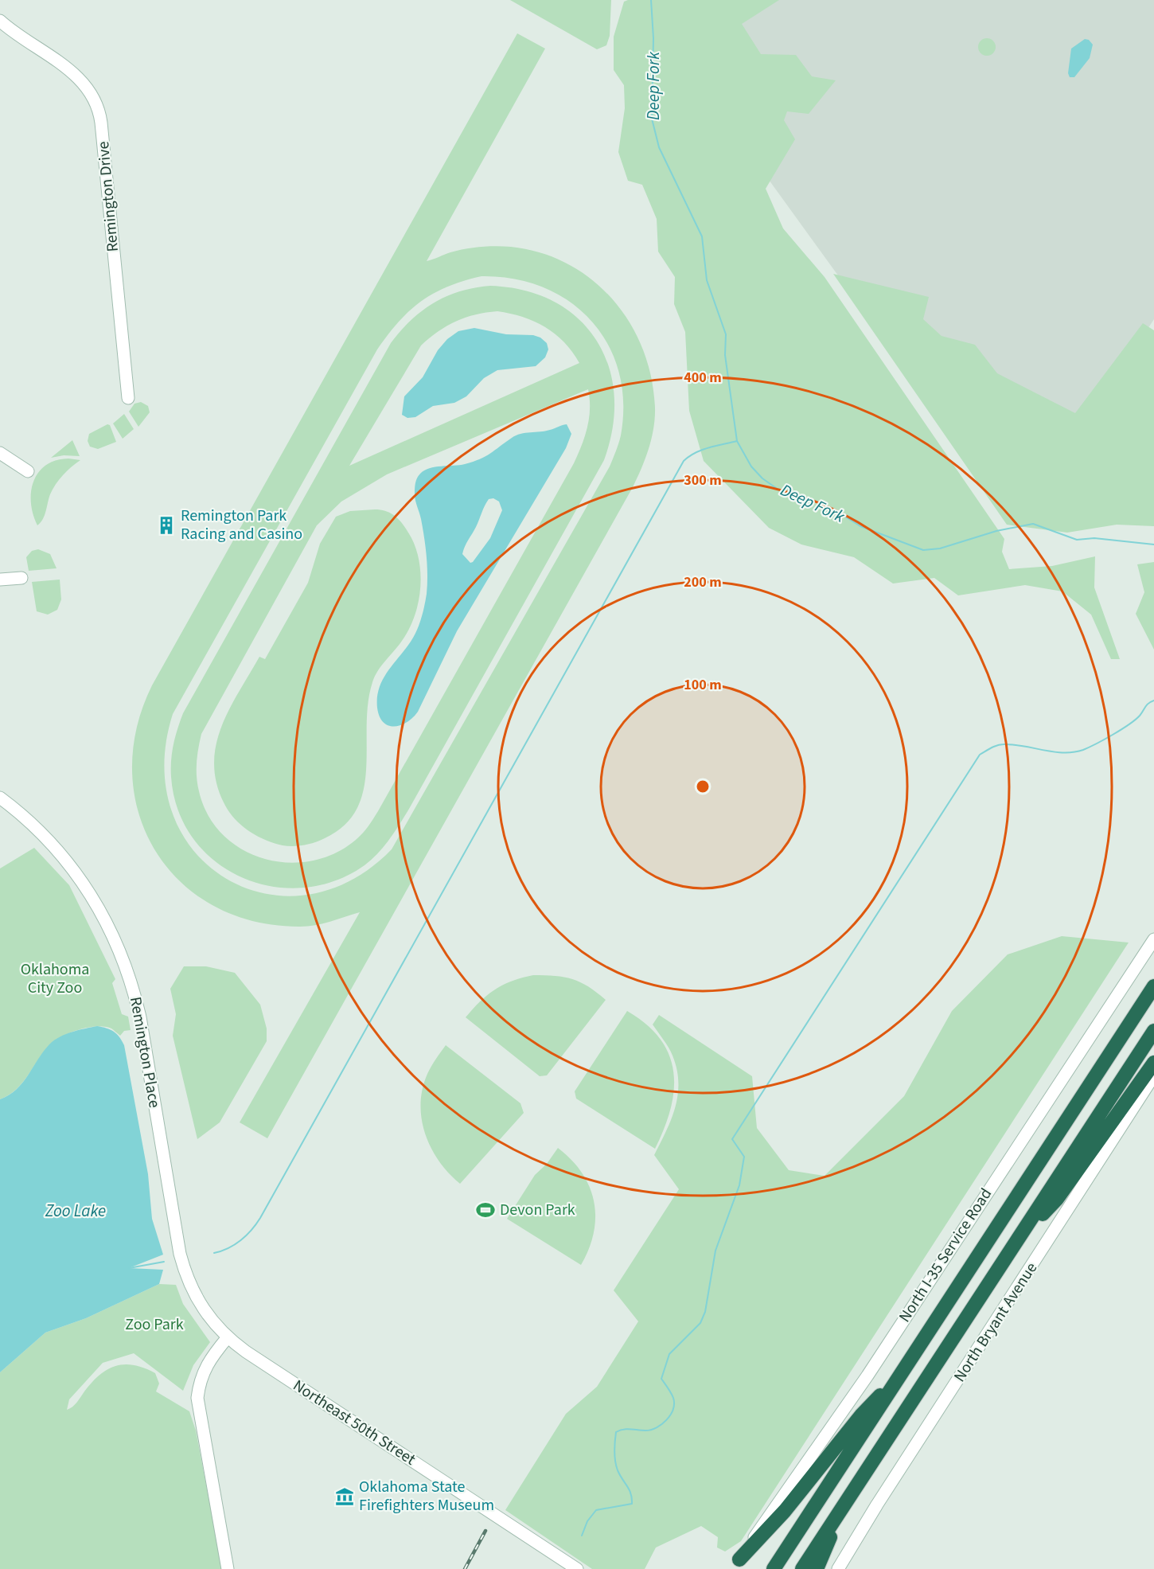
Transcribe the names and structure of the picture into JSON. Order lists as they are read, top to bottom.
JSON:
{
  "streets": {
    "main road": [
      "Remington Drive",
      "Remington Place",
      "North I-35 Service Road",
      "North Bryant Avenue",
      "Northeast 50th Street"
    ]
  },
  "crossings": [
    ["Remington Place", "Northeast 50th Street"]
  ],
  "water": ["Deep Fork", "Zoo Lake"],
  "parks": ["Oklahoma City Zoo", "Zoo Park"],
  "places": {
    "building": ["Remington Park Racing and Casino"],
    "sports": ["Devon Park"],
    "museum": ["Oklahoma State Firefighters Museum"]
  },
  "rings": [
    "400 m",
    "300 m",
    "200 m",
    "100 m"
  ]
}
